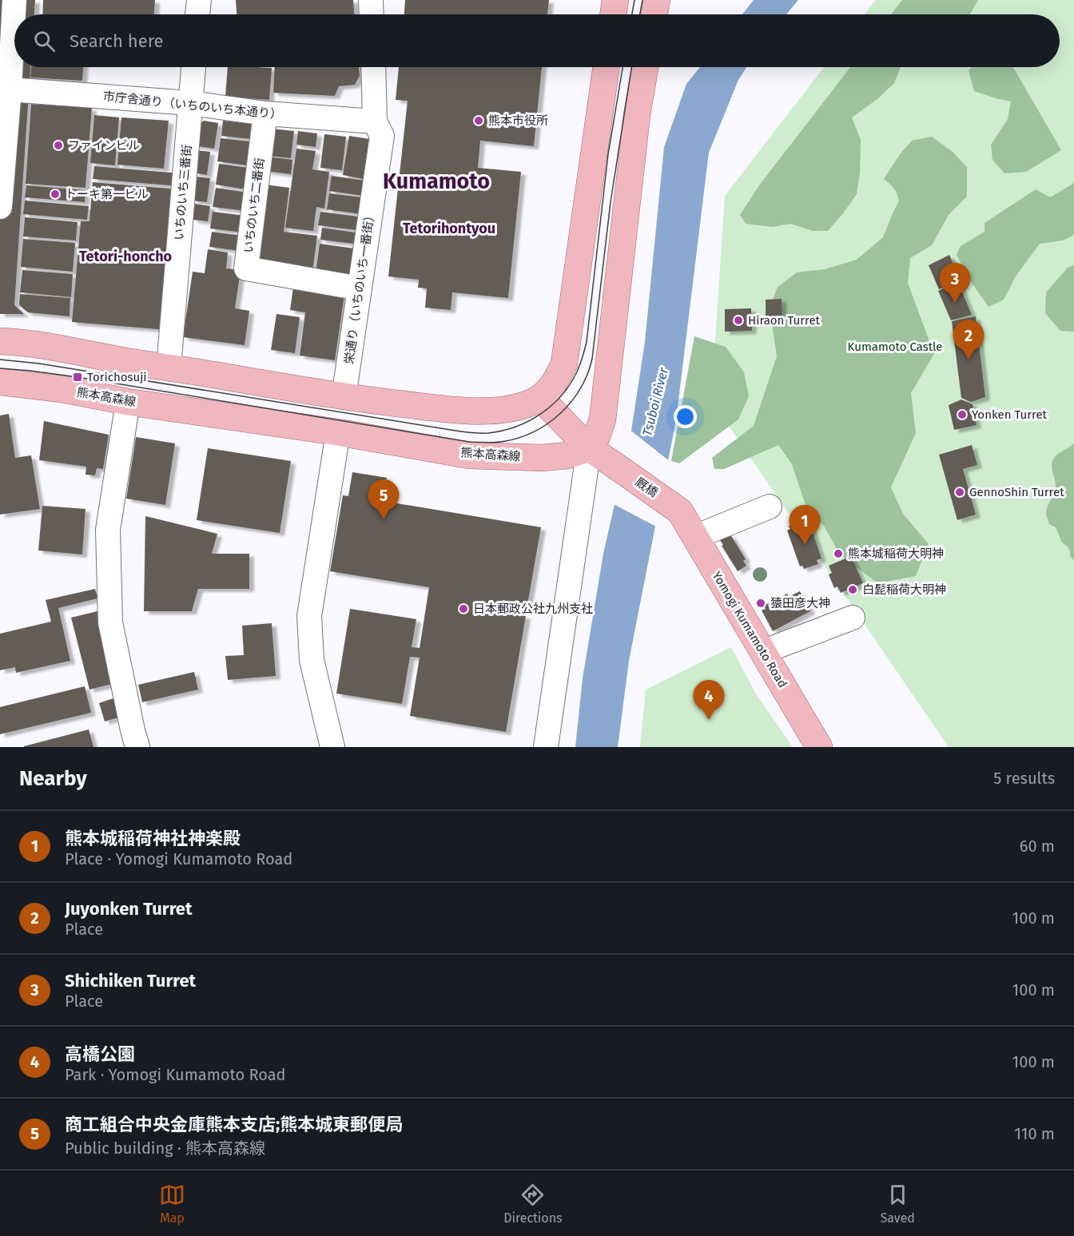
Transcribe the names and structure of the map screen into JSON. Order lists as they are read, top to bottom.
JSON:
{
  "streets": {
    "main road": ["熊本高森線", "厩橋", "Yomogi Kumamoto Road"],
    "street": [
      "市庁舎通り（いちのいち本通り）",
      "いちのいち三番街",
      "いちのいち二番街",
      "栄通り（いちのいち一番街）"
    ]
  },
  "crossings": [
    ["市庁舎通り（いちのいち本通り）", "いちのいち三番街"],
    ["市庁舎通り（いちのいち本通り）", "いちのいち二番街"],
    ["市庁舎通り（いちのいち本通り）", "栄通り（いちのいち一番街）"],
    ["いちのいち二番街", "栄通り（いちのいち一番街）"],
    ["熊本高森線", "厩橋"],
    ["厩橋", "Yomogi Kumamoto Road"]
  ],
  "districts": ["Kumamoto", "Tetorihontyou", "Tetori-honcho"],
  "water": ["Tsuboi River"],
  "parks": ["Kumamoto Castle"],
  "places": {
    "other": [
      "熊本市役所",
      "ファインビル",
      "トーキ第一ビル",
      "Hiraon Turret",
      "Yonken Turret",
      "GennoShin Turret",
      "熊本城稲荷大明神",
      "白髭稲荷大明神",
      "猿田彦大神",
      "日本郵政公社九州支社"
    ],
    "transit": ["Torichosuji"]
  },
  "page": {
    "search": "Search here",
    "pins": [
      "3",
      "2",
      "5",
      "1",
      "4"
    ],
    "heading": ["Nearby", "5 results"],
    "list": [
      {
        "mark": "1",
        "name": "熊本城稲荷神社神楽殿",
        "note": "Place · Yomogi Kumamoto Road",
        "value": "60 m"
      },
      {
        "mark": "2",
        "name": "Juyonken Turret",
        "note": "Place",
        "value": "100 m"
      },
      {
        "mark": "3",
        "name": "Shichiken Turret",
        "note": "Place",
        "value": "100 m"
      },
      {
        "mark": "4",
        "name": "高橋公園",
        "note": "Park · Yomogi Kumamoto Road",
        "value": "100 m"
      },
      {
        "mark": "5",
        "name": "商工組合中央金庫熊本支店;熊本城東郵便局",
        "note": "Public building · 熊本高森線",
        "value": "110 m"
      }
    ],
    "nav": ["Map", "Directions", "Saved"]
  }
}
